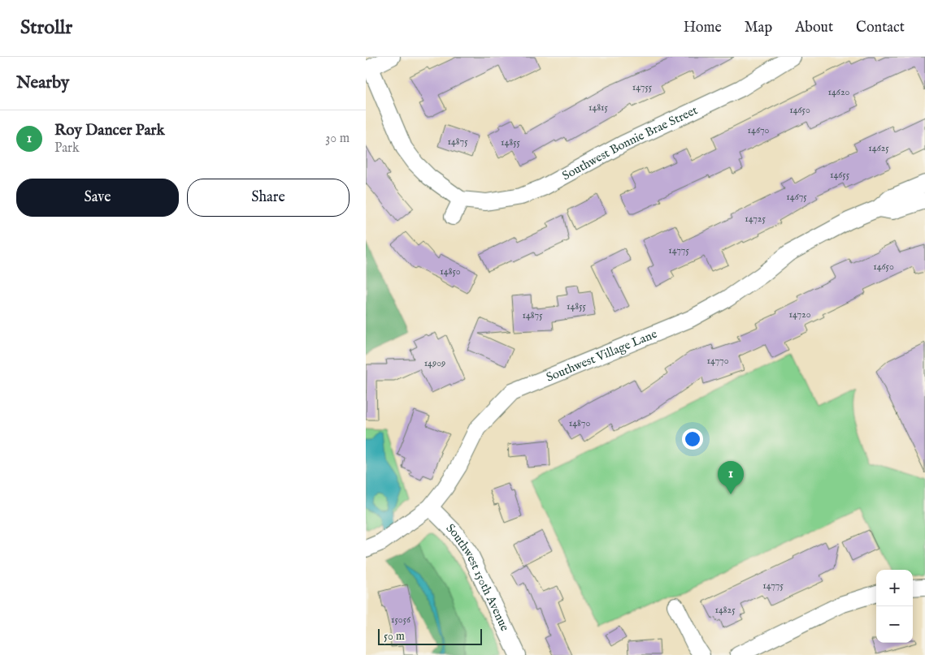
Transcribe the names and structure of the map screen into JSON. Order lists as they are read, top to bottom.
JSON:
{
  "streets": {
    "street": ["Southwest Bonnie Brae Street", "Southwest Village Lane", "Southwest 150th Avenue"]
  },
  "crossings": [
    ["Southwest Village Lane", "Southwest 150th Avenue"]
  ],
  "house_numbers": [
    "14755",
    "14620",
    "14815",
    "14650",
    "14670",
    "14875",
    "14855",
    "14625",
    "14655",
    "14675",
    "14725",
    "14775",
    "14650",
    "14850",
    "14855",
    "14720",
    "14875",
    "14770",
    "14909",
    "14870",
    "14775",
    "14825",
    "15056"
  ],
  "scale_bar": "50 m",
  "page": {
    "header": "Strollr",
    "nav": [
      "Home",
      "Map",
      "About",
      "Contact"
    ],
    "heading": "Nearby",
    "list": [
      {
        "mark": "1",
        "name": "Roy Dancer Park",
        "note": "Park",
        "value": "30 m"
      }
    ],
    "buttons": ["Save", "Share"],
    "pins": "1",
    "map_buttons": ["+", "−"],
    "scale": "50 m"
  }
}
